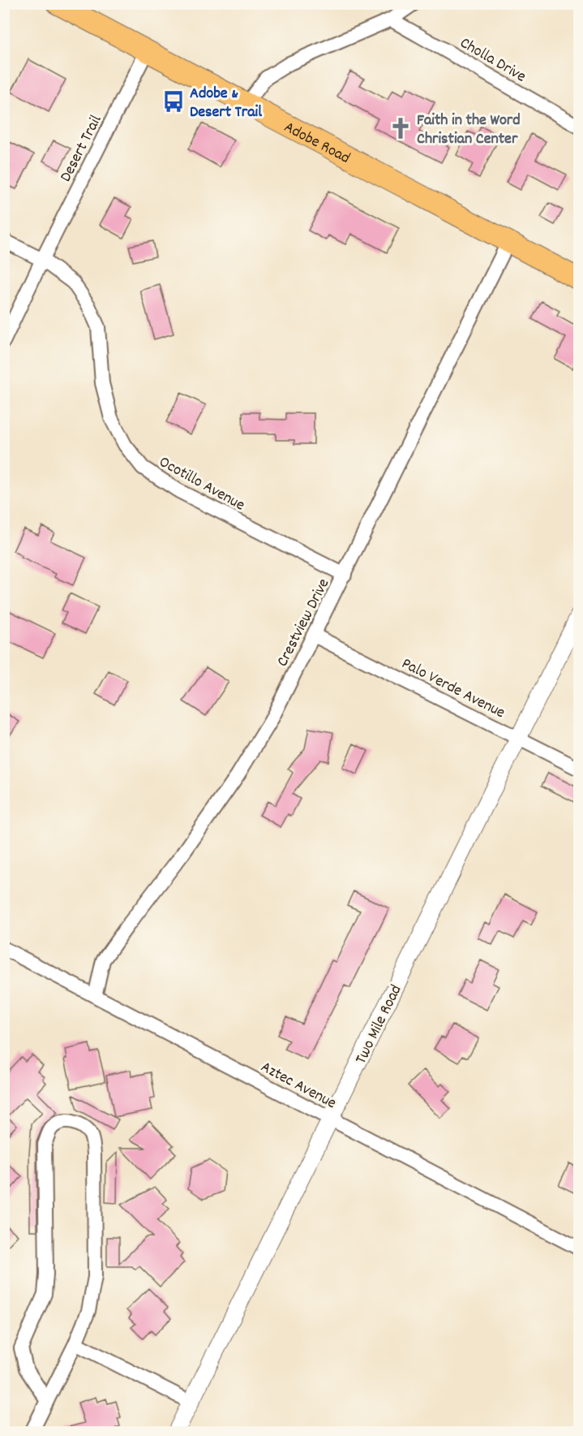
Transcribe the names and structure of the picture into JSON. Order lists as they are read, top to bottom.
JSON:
{
  "streets": {
    "main road": ["Adobe Road"],
    "street": [
      "Cholla Drive",
      "Desert Trail",
      "Ocotillo Avenue",
      "Crestview Drive",
      "Palo Verde Avenue",
      "Two Mile Road",
      "Aztec Avenue"
    ]
  },
  "crossings": [
    ["Adobe Road", "Desert Trail"],
    ["Adobe Road", "Crestview Drive"],
    ["Desert Trail", "Ocotillo Avenue"],
    ["Ocotillo Avenue", "Crestview Drive"],
    ["Crestview Drive", "Palo Verde Avenue"],
    ["Crestview Drive", "Aztec Avenue"],
    ["Palo Verde Avenue", "Two Mile Road"],
    ["Two Mile Road", "Aztec Avenue"]
  ],
  "places": {
    "bus stop": ["Adobe & Desert Trail"],
    "church": ["Faith in the Word Christian Center"]
  }
}
